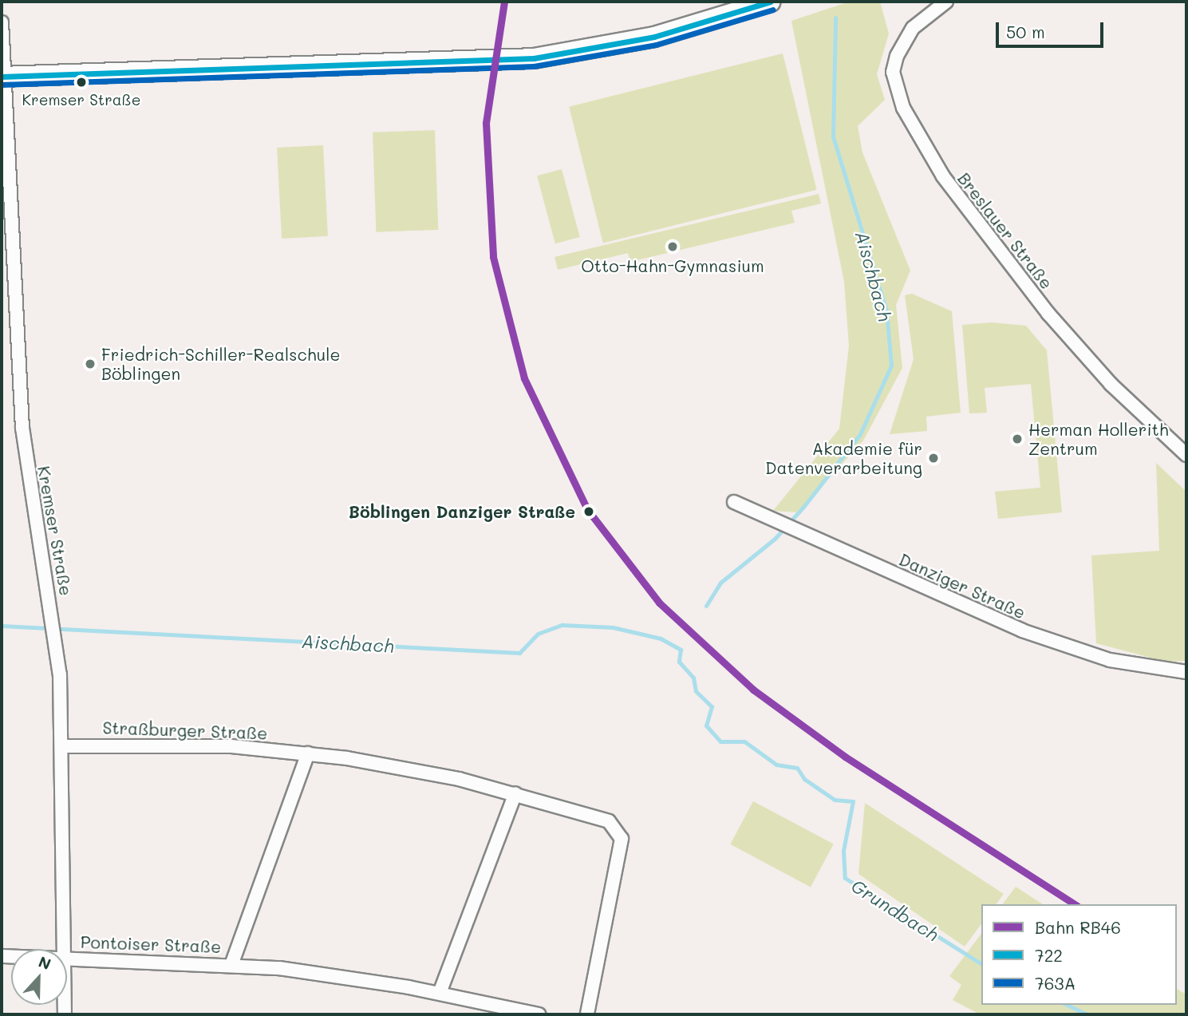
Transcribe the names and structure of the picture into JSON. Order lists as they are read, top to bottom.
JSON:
{
  "streets": {
    "street": [
      "Breslauer Straße",
      "Kremser Straße",
      "Danziger Straße",
      "Straßburger Straße",
      "Pontoiser Straße"
    ]
  },
  "crossings": [
    ["Kremser Straße", "Straßburger Straße"],
    ["Straßburger Straße", "Pontoiser Straße"]
  ],
  "water": ["Aischbach", "Grundbach"],
  "places": [
    "Kremser Straße",
    "Otto-Hahn-Gymnasium",
    "Friedrich-Schiller-Realschule Böblingen",
    "Herman Hollerith Zentrum",
    "Akademie für Datenverarbeitung",
    "Böblingen Danziger Straße"
  ],
  "lines": ["rail line RB46", "transit line 722", "transit line 763A"],
  "legend": ["Bahn RB46", "722", "763A"],
  "scale_bar": "50 m",
  "north": "top"
}
